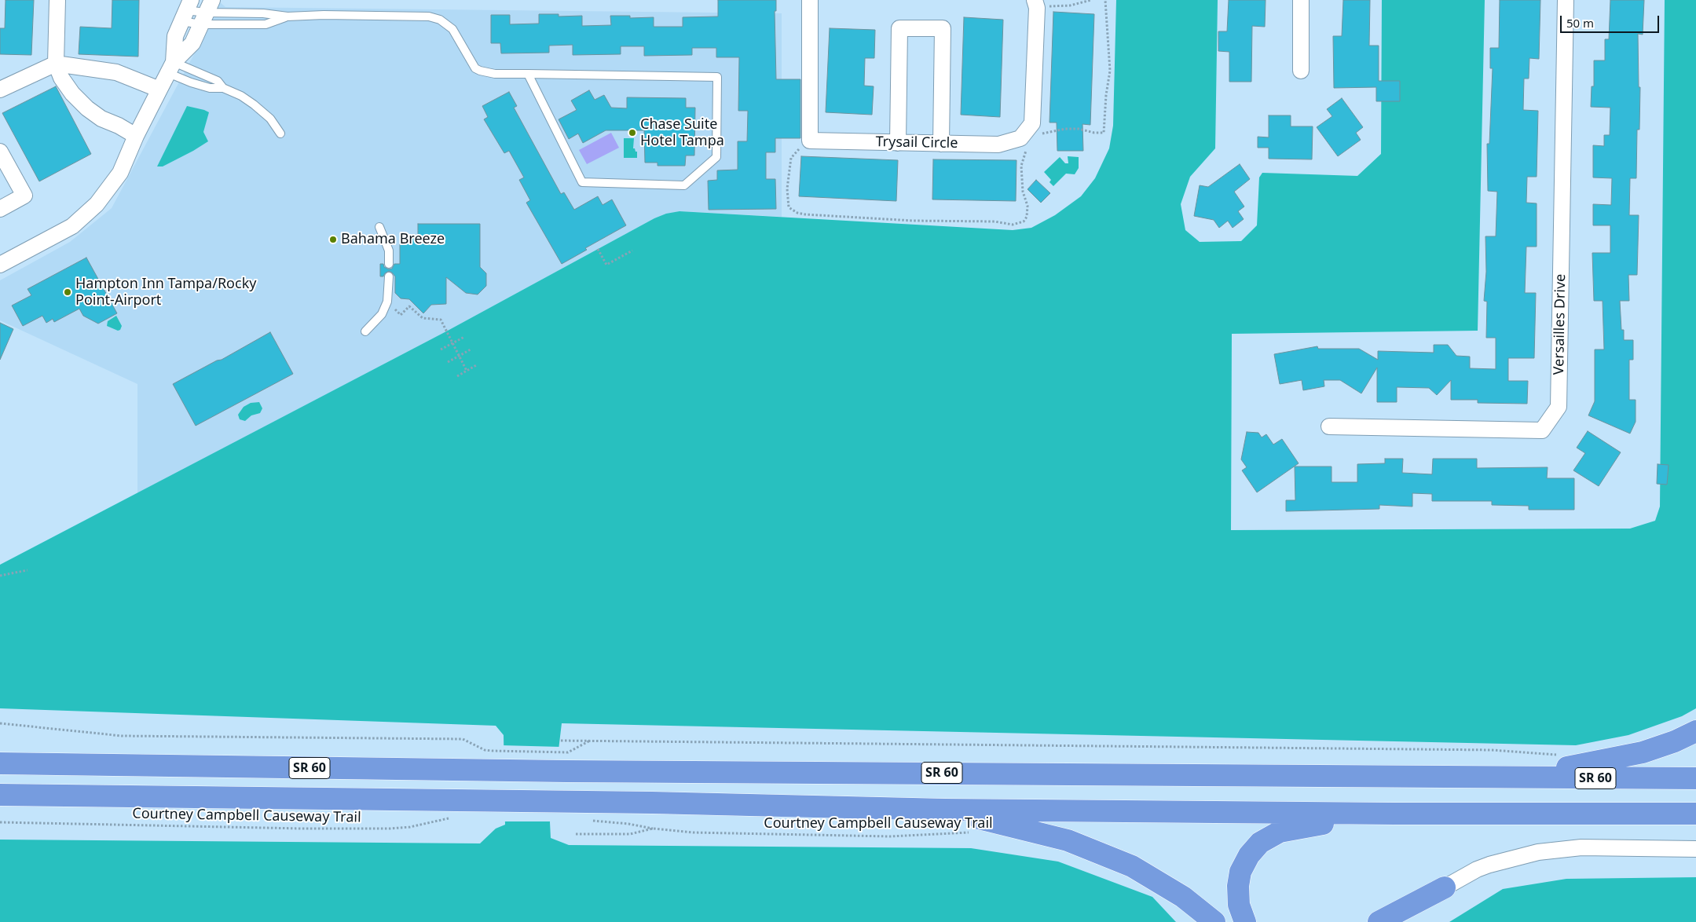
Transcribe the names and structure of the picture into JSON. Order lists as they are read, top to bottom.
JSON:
{
  "streets": {
    "highway": ["SR 60"],
    "street": ["Trysail Circle", "Versailles Drive"],
    "path": ["Courtney Campbell Causeway Trail"]
  },
  "places": ["Chase Suite Hotel Tampa", "Bahama Breeze", "Hampton Inn Tampa/Rocky Point-Airport"],
  "scale_bar": "50 m"
}
